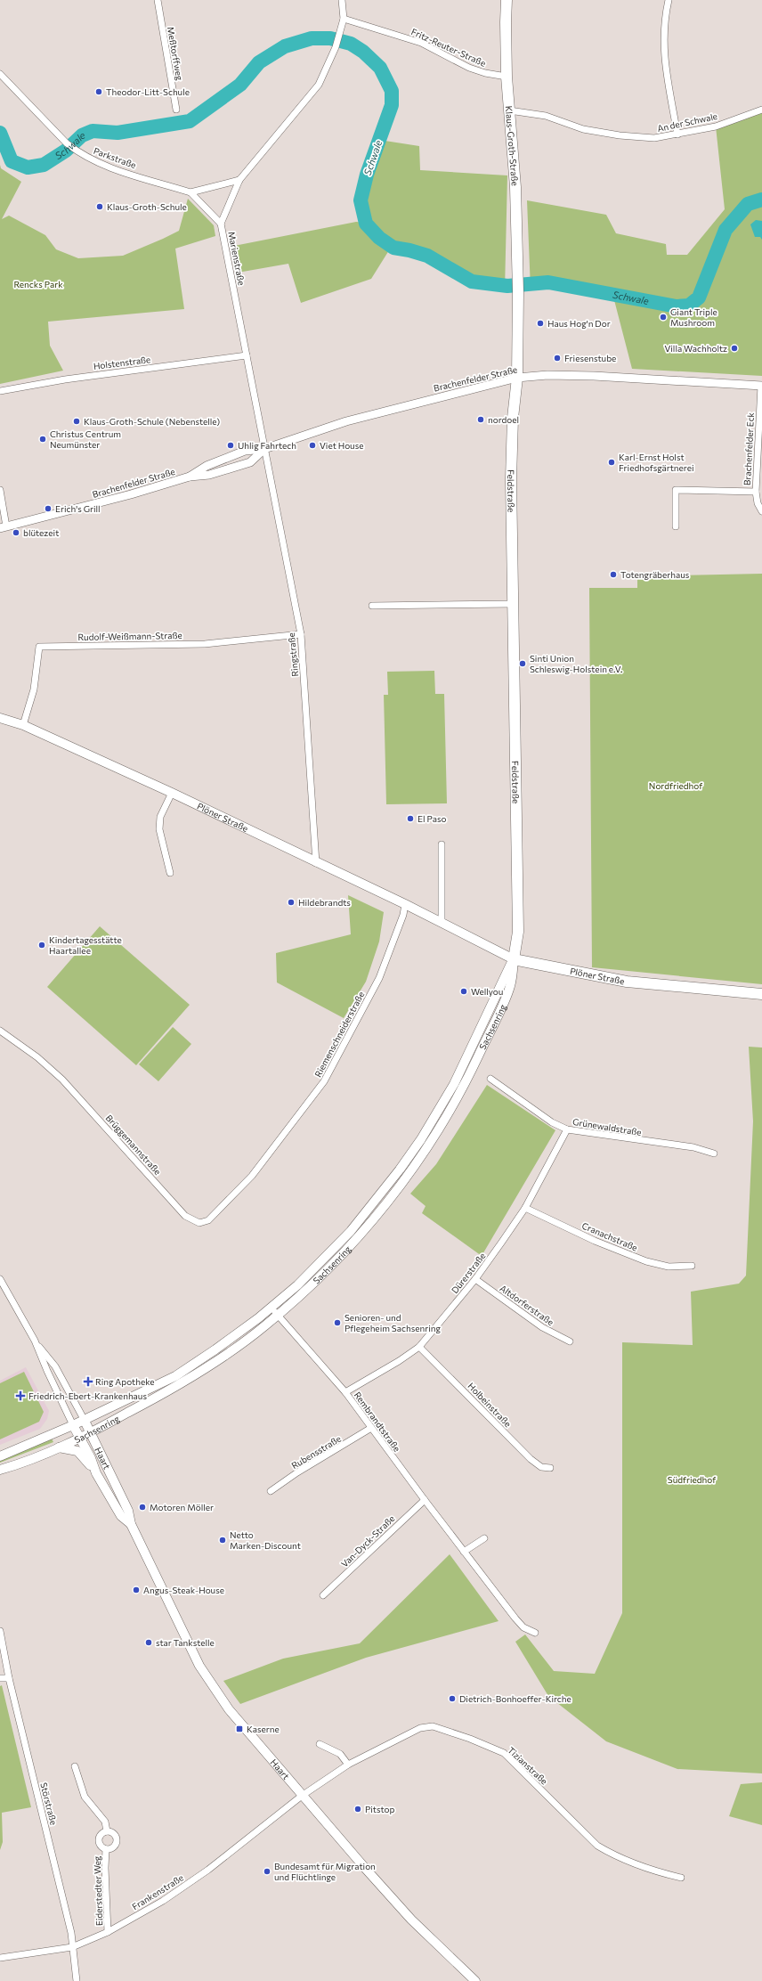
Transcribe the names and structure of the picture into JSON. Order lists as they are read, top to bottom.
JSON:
{
  "streets": {
    "main road": [
      "Klaus-Groth-Straße",
      "Feldstraße",
      "Plöner Straße",
      "Sachsenring",
      "Haart"
    ],
    "street": [
      "Fritz-Reuter-Straße",
      "Meßtorffweg",
      "An der Schwale",
      "Parkstraße",
      "Marienstraße",
      "Holstenstraße",
      "Brachenfelder Straße",
      "Brachenfelder Eck",
      "Rudolf-Weißmann-Straße",
      "Ringstraße",
      "Riemenschneiderstraße",
      "Grünewaldstraße",
      "Brüggemannstraße",
      "Cranachstraße",
      "Dürerstraße",
      "Altdorferstraße",
      "Holbeinstraße",
      "Rembrandtstraße",
      "Rubensstraße",
      "Van-Dyck-Straße",
      "Tizianstraße",
      "Störstraße",
      "Eiderstedter Weg",
      "Frankenstraße"
    ]
  },
  "crossings": [
    ["Fritz-Reuter-Straße", "Klaus-Groth-Straße"],
    ["Fritz-Reuter-Straße", "Marienstraße"],
    ["An der Schwale", "Klaus-Groth-Straße"],
    ["Klaus-Groth-Straße", "Feldstraße"],
    ["Marienstraße", "Holstenstraße"],
    ["Marienstraße", "Brachenfelder Straße"],
    ["Marienstraße", "Ringstraße"],
    ["Brachenfelder Straße", "Brachenfelder Eck"],
    ["Brachenfelder Straße", "Feldstraße"],
    ["Brachenfelder Straße", "Ringstraße"],
    ["Feldstraße", "Plöner Straße"],
    ["Feldstraße", "Sachsenring"],
    ["Rudolf-Weißmann-Straße", "Ringstraße"],
    ["Rudolf-Weißmann-Straße", "Plöner Straße"],
    ["Ringstraße", "Plöner Straße"],
    ["Plöner Straße", "Sachsenring"],
    ["Plöner Straße", "Riemenschneiderstraße"],
    ["Sachsenring", "Rembrandtstraße"],
    ["Sachsenring", "Haart"],
    ["Riemenschneiderstraße", "Brüggemannstraße"],
    ["Grünewaldstraße", "Dürerstraße"],
    ["Cranachstraße", "Dürerstraße"],
    ["Dürerstraße", "Altdorferstraße"],
    ["Dürerstraße", "Holbeinstraße"],
    ["Dürerstraße", "Rembrandtstraße"],
    ["Rembrandtstraße", "Rubensstraße"],
    ["Rembrandtstraße", "Van-Dyck-Straße"],
    ["Haart", "Tizianstraße"],
    ["Haart", "Frankenstraße"],
    ["Tizianstraße", "Frankenstraße"],
    ["Störstraße", "Frankenstraße"],
    ["Eiderstedter Weg", "Frankenstraße"]
  ],
  "water": ["Schwale"],
  "parks": ["Rencks Park", "Nordfriedhof", "Südfriedhof"],
  "places": {
    "other": [
      "Theodor-Litt-Schule",
      "Klaus-Groth-Schule",
      "Giant Triple Mushroom",
      "Haus Hog'n Dor",
      "Villa Wachholtz",
      "Friesenstube",
      "nordoel",
      "Klaus-Groth-Schule (Nebenstelle)",
      "Christus Centrum Neumünster",
      "Uhlig Fahrtech",
      "Viet House",
      "Karl-Ernst Holst Friedhofsgärtnerei",
      "Erich's Grill",
      "blütezeit",
      "Totengräberhaus",
      "Sinti Union Schleswig-Holstein e.V.",
      "El Paso",
      "Hildebrandts",
      "Kindertagesstätte Haartallee",
      "Wellyou",
      "Senioren- und Pflegeheim Sachsenring",
      "Motoren Möller",
      "Netto Marken-Discount",
      "Angus-Steak-House",
      "star Tankstelle",
      "Dietrich-Bonhoeffer-Kirche",
      "Pitstop",
      "Bundesamt für Migration und Flüchtlinge"
    ],
    "health": ["Ring Apotheke", "Friedrich-Ebert-Krankenhaus"],
    "transit": ["Kaserne"]
  }
}
